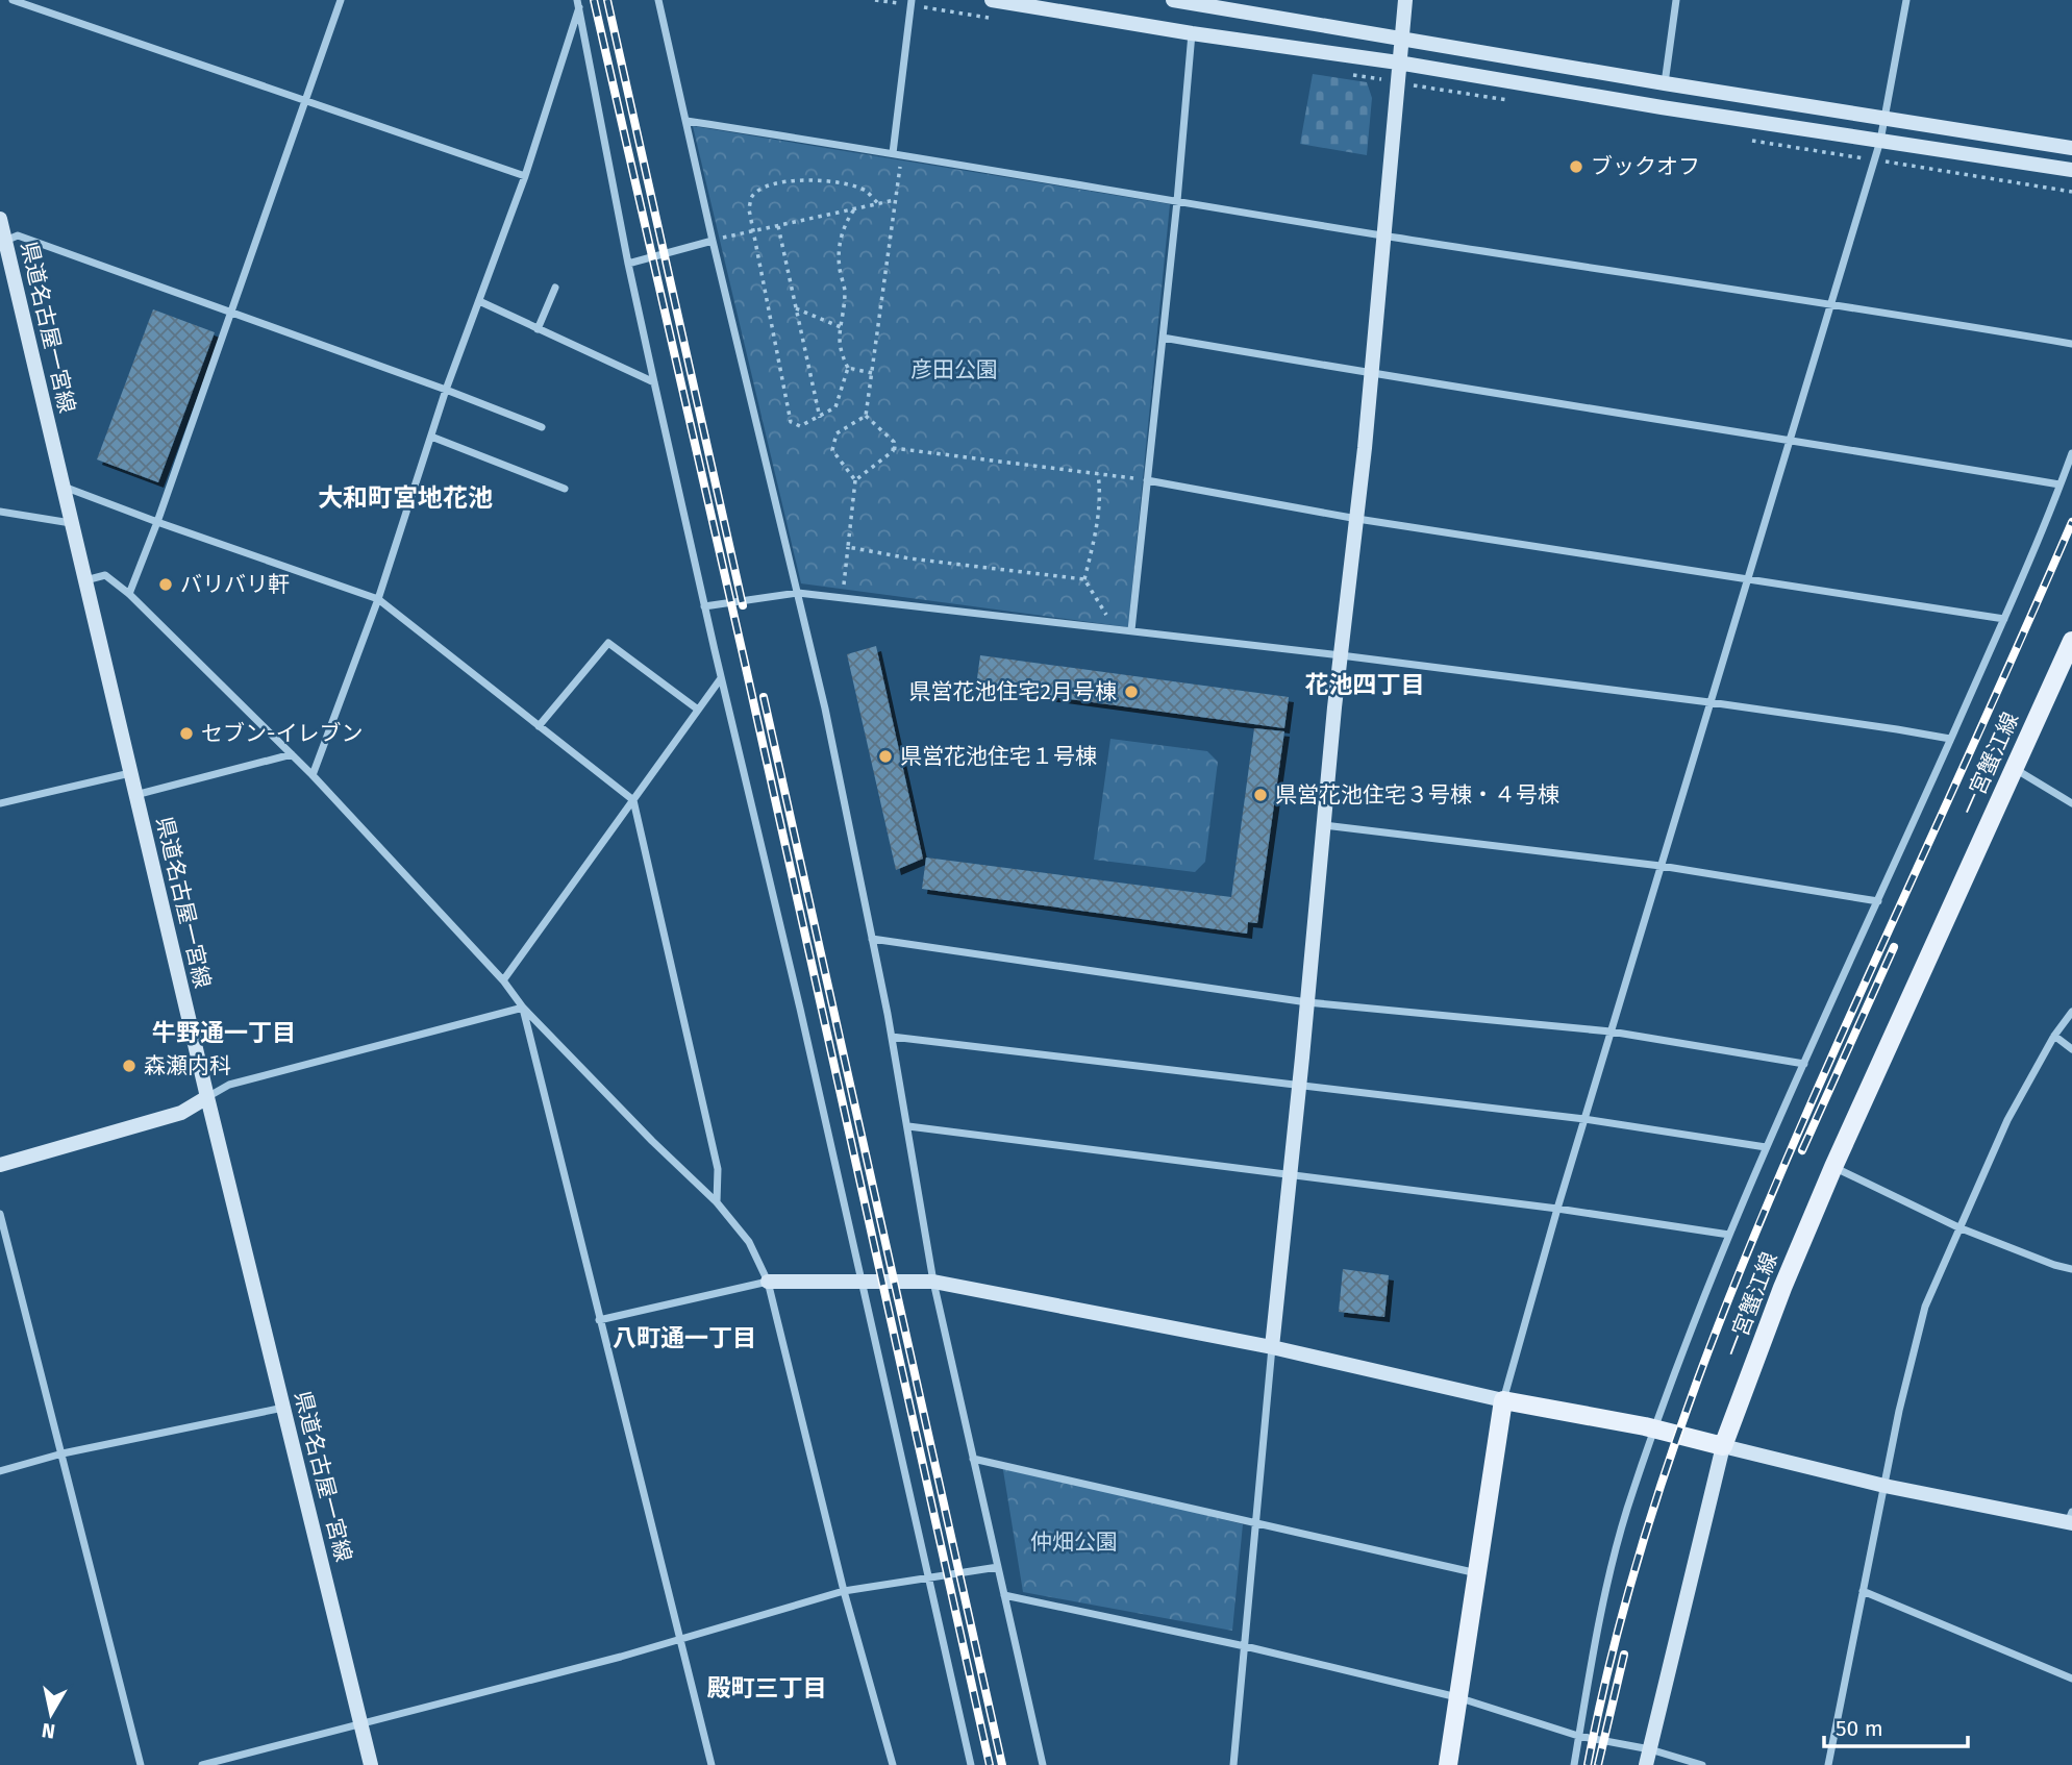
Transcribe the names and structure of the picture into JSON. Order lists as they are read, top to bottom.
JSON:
{
  "streets": {
    "main road": ["一宮蟹江線"],
    "street": ["県道名古屋一宮線"]
  },
  "districts": [
    "大和町宮地花池",
    "花池四丁目",
    "牛野通一丁目",
    "八町通一丁目",
    "殿町三丁目"
  ],
  "parks": ["彦田公園", "仲畑公園"],
  "places": [
    "ブックオフ",
    "バリバリ軒",
    "県営花池住宅2月号棟",
    "セブン-イレブン",
    "県営花池住宅１号棟",
    "県営花池住宅３号棟・４号棟",
    "森瀬内科"
  ],
  "scale_bar": "50 m",
  "north": "bottom"
}
